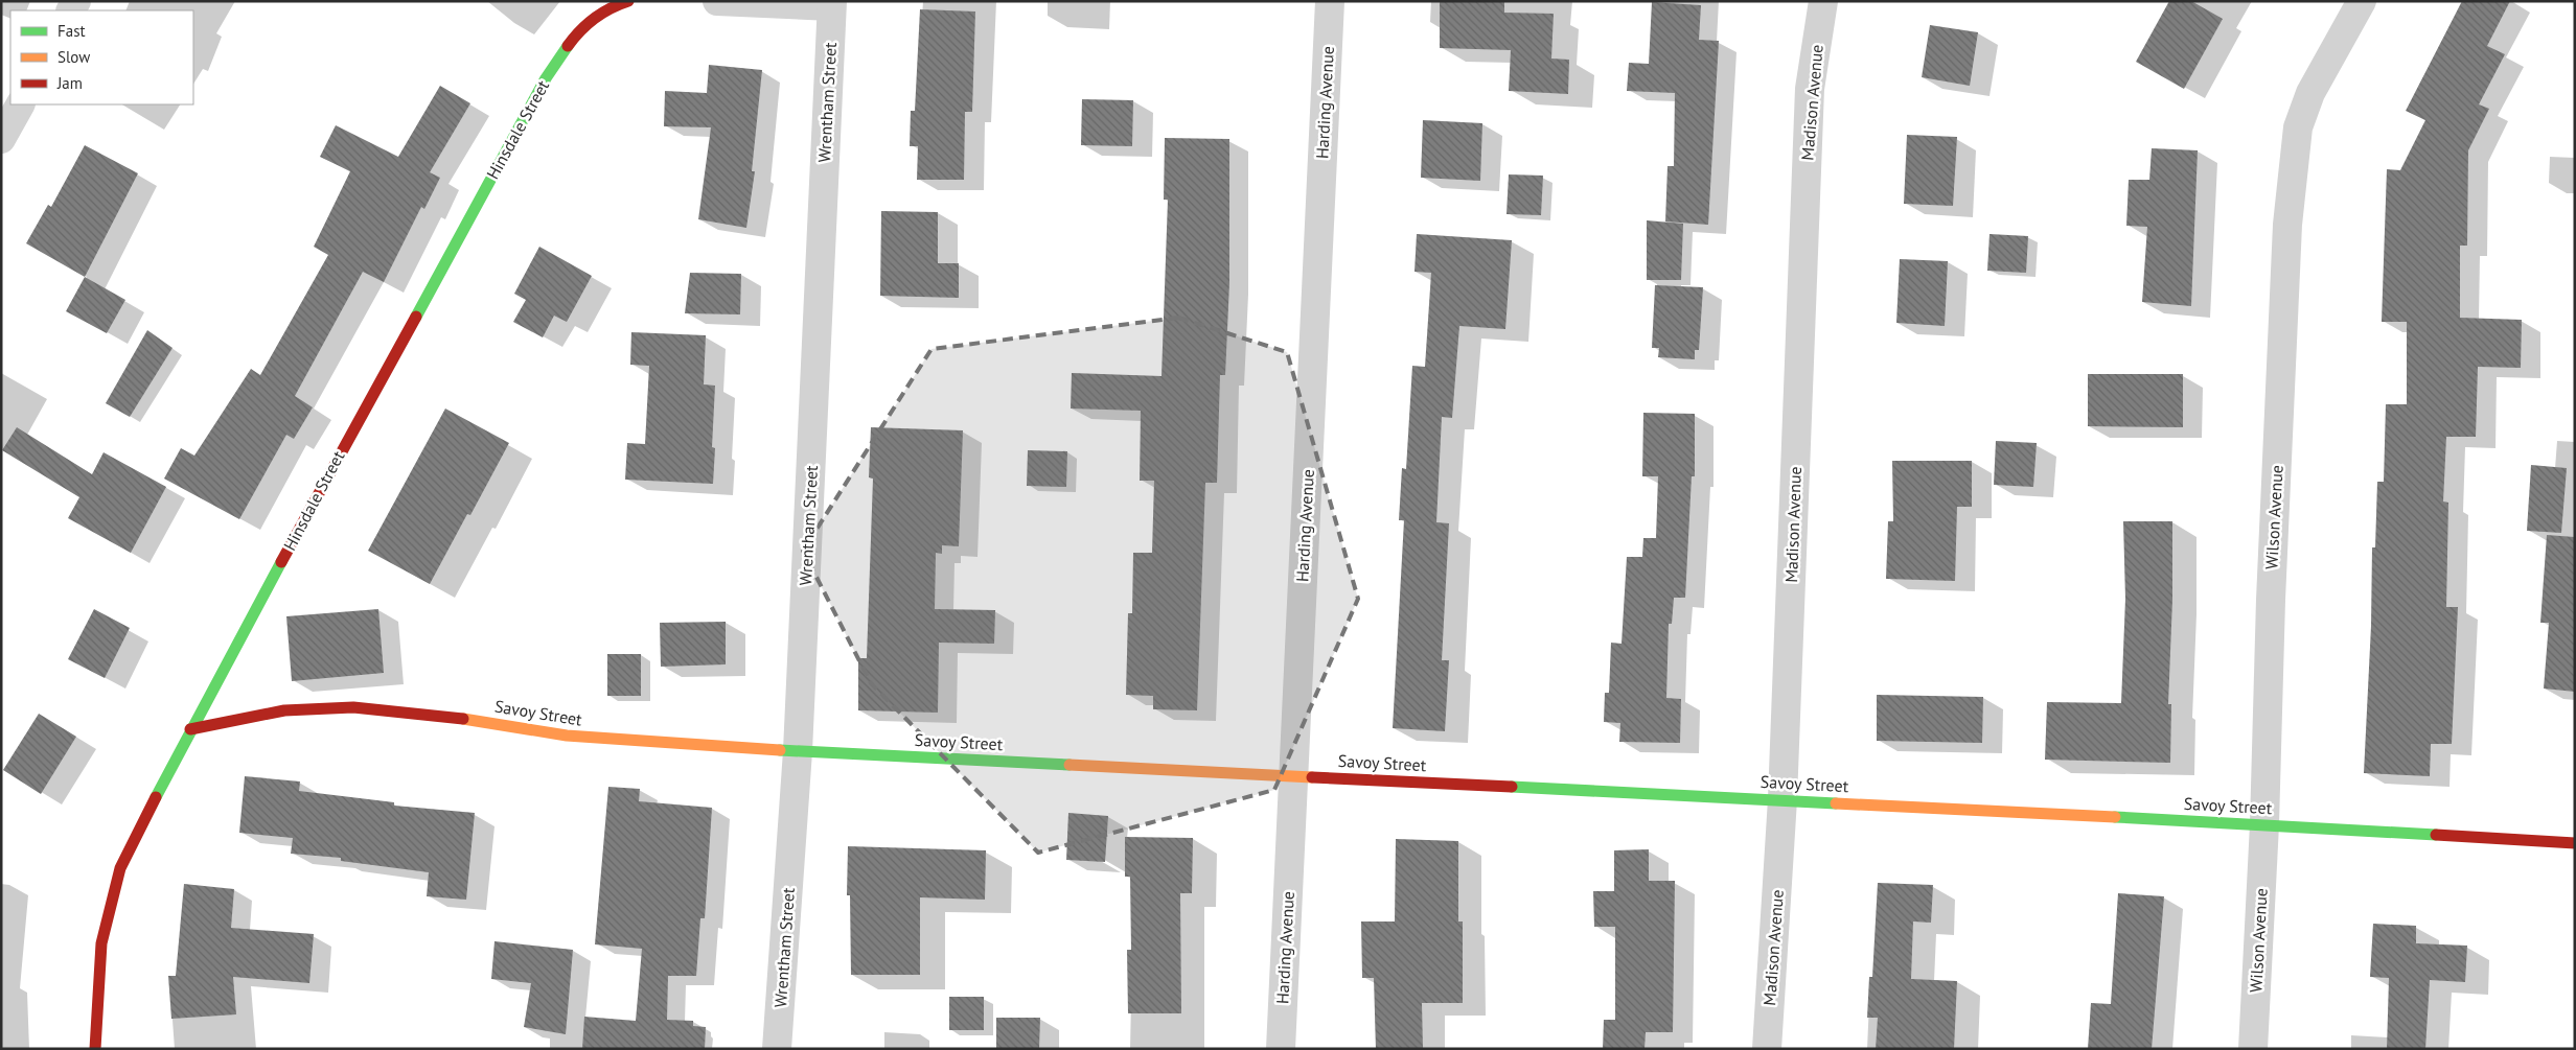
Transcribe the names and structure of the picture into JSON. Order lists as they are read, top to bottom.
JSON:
{
  "streets": {
    "street": [
      "Wrentham Street",
      "Harding Avenue",
      "Madison Avenue",
      "Hinsdale Street",
      "Wilson Avenue",
      "Savoy Street"
    ]
  },
  "crossings": [
    ["Wrentham Street", "Savoy Street"],
    ["Harding Avenue", "Savoy Street"],
    ["Madison Avenue", "Savoy Street"],
    ["Hinsdale Street", "Savoy Street"],
    ["Wilson Avenue", "Savoy Street"]
  ],
  "legend": ["Fast", "Slow", "Jam"]
}
